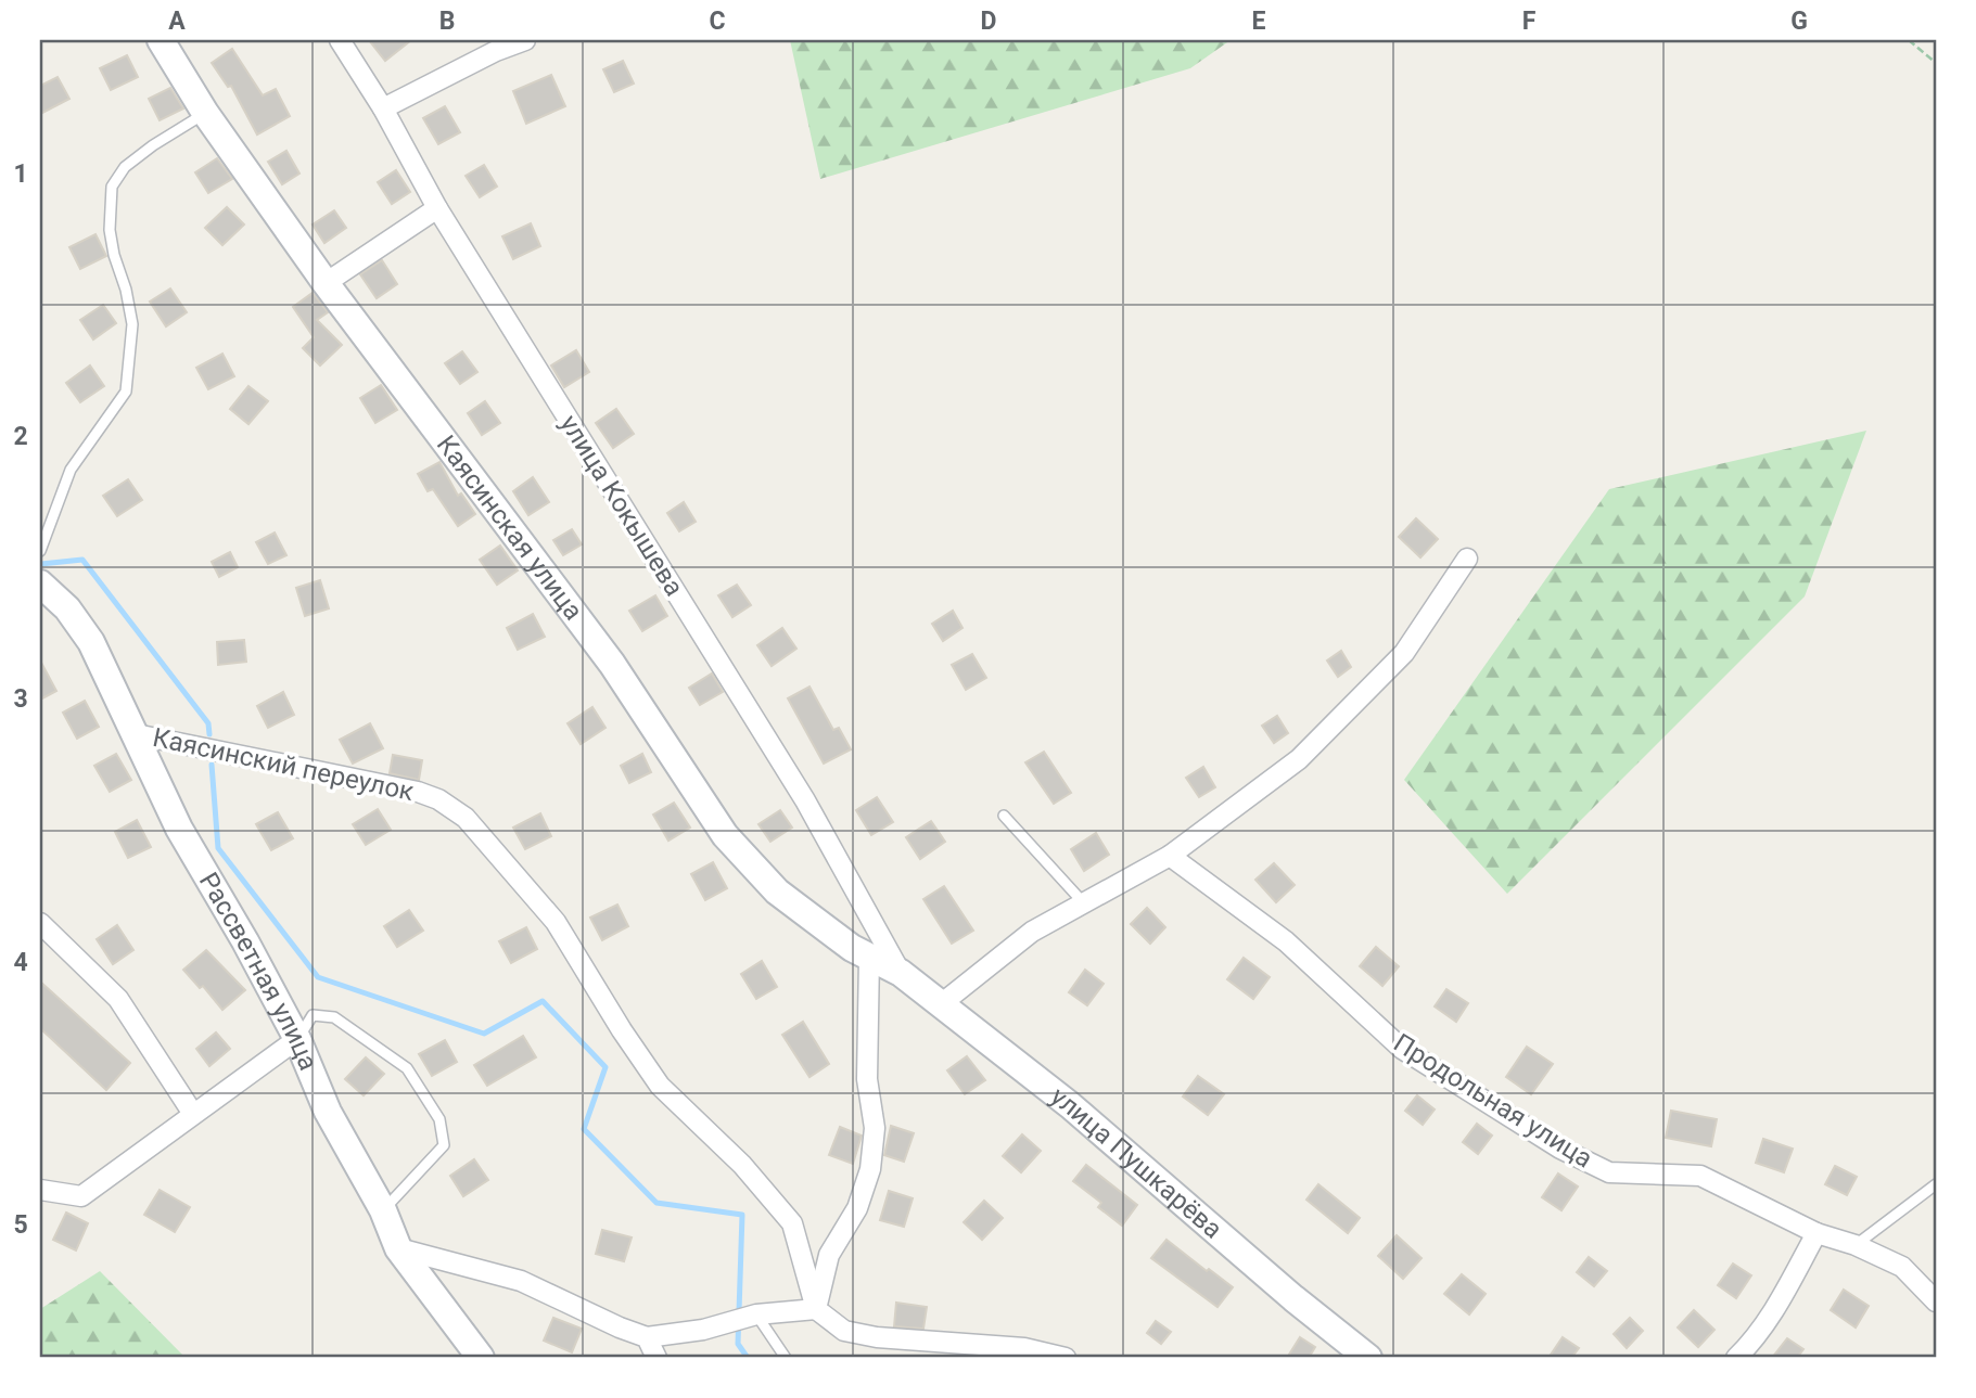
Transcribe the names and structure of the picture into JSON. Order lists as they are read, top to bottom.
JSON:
{
  "streets": {
    "street": [
      "улица Кокышева",
      "Каясинская улица",
      "Каясинский переулок",
      "Рассветная улица",
      "Продольная улица",
      "улица Пушкарёва"
    ]
  },
  "crossings": [
    ["улица Кокышева", "Каясинская улица"],
    ["улица Кокышева", "улица Пушкарёва"],
    ["Каясинская улица", "улица Пушкарёва"],
    ["Каясинский переулок", "Рассветная улица"]
  ],
  "grid": {
    "columns": [
      "A",
      "B",
      "C",
      "D",
      "E",
      "F",
      "G"
    ],
    "rows": [
      "1",
      "2",
      "3",
      "4",
      "5"
    ]
  }
}
